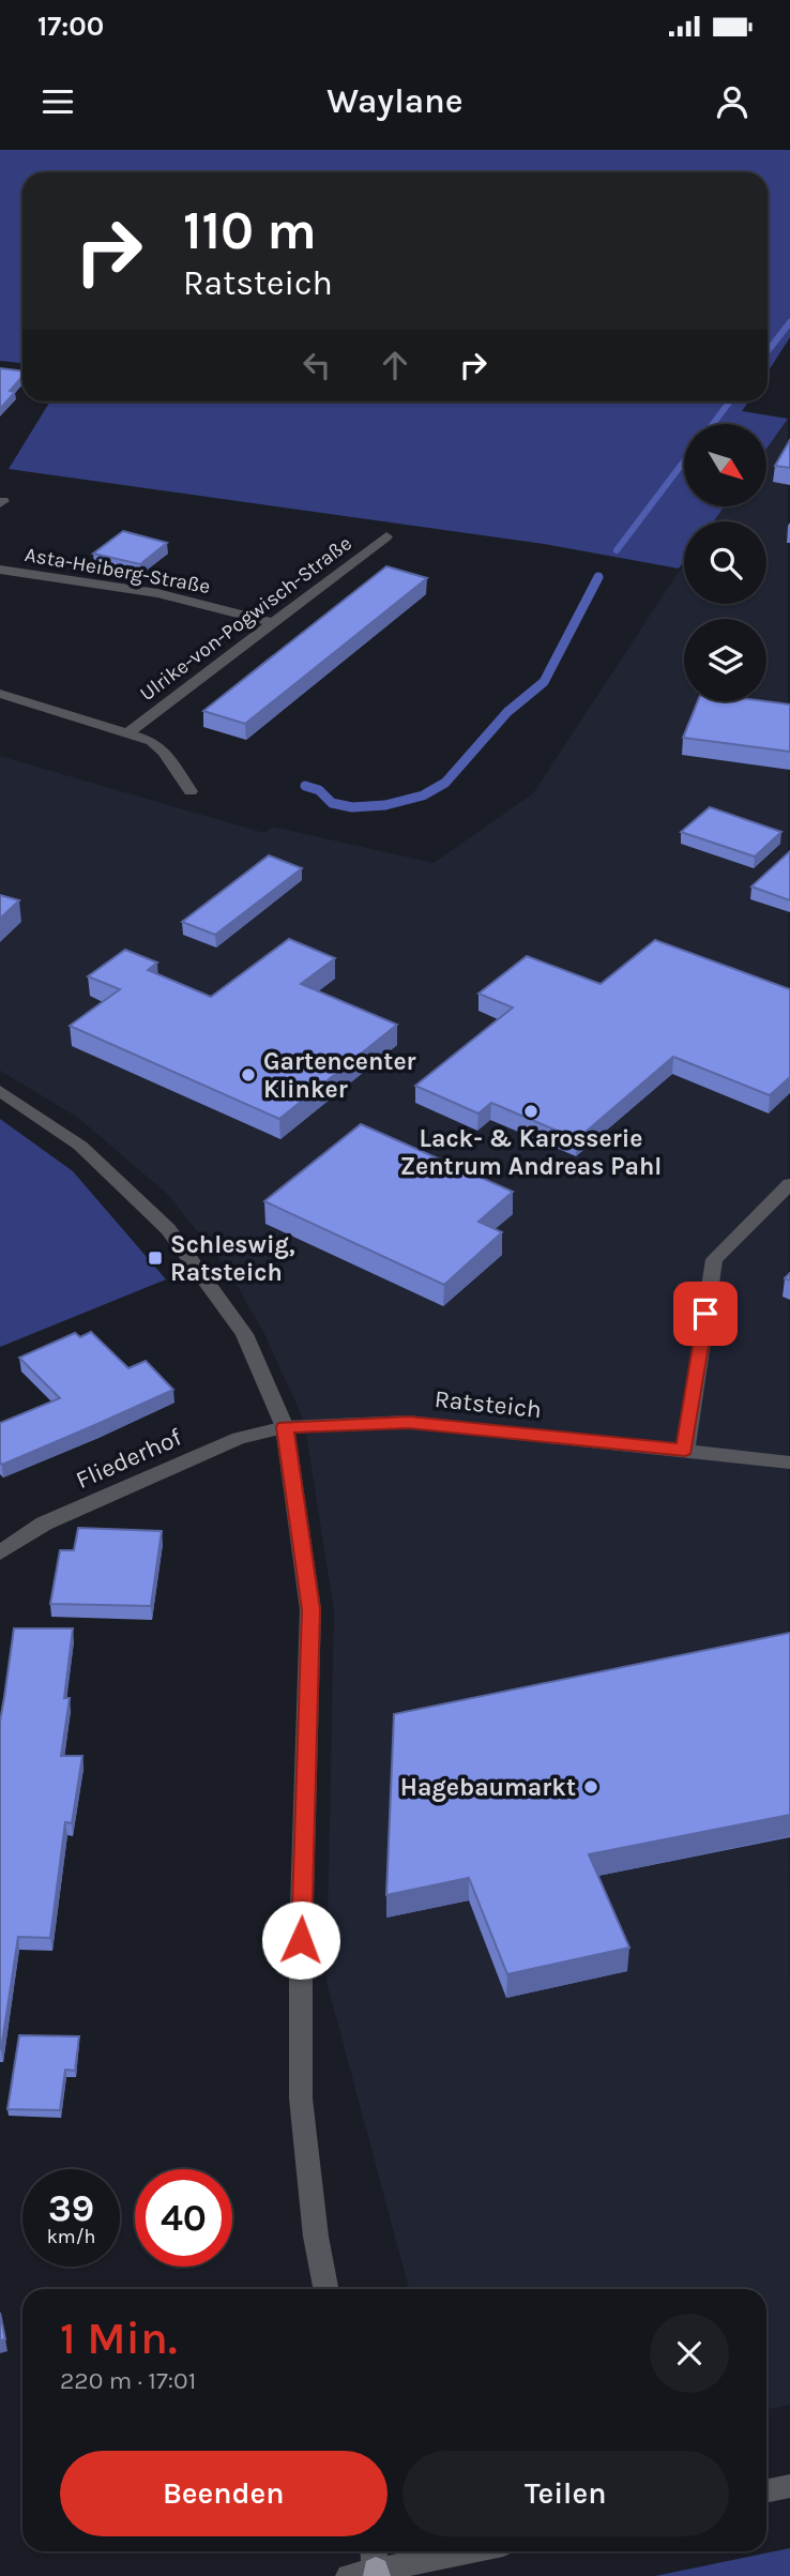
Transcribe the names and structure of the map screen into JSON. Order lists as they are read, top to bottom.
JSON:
{
  "streets": {
    "street": [
      "Asta-Heiberg-Straße",
      "Ulrike-von-Pogwisch-Straße",
      "Ratsteich",
      "Fliederhof"
    ]
  },
  "crossings": [
    ["Asta-Heiberg-Straße", "Ulrike-von-Pogwisch-Straße"],
    ["Ratsteich", "Fliederhof"]
  ],
  "places": {
    "other": ["Gartencenter Klinker", "Lack- & Karosserie Zentrum Andreas Pahl", "Hagebaumarkt"],
    "transit": ["Schleswig, Ratsteich"]
  },
  "north": "bottom right",
  "page": {
    "status": "17:00",
    "header": "Waylane",
    "turn": ["110 m", "Ratsteich"],
    "speed": "39 km/h",
    "limit": "40",
    "heading": ["1 Min.", "220 m · 17:01"],
    "buttons": ["Beenden", "Teilen"]
  }
}
